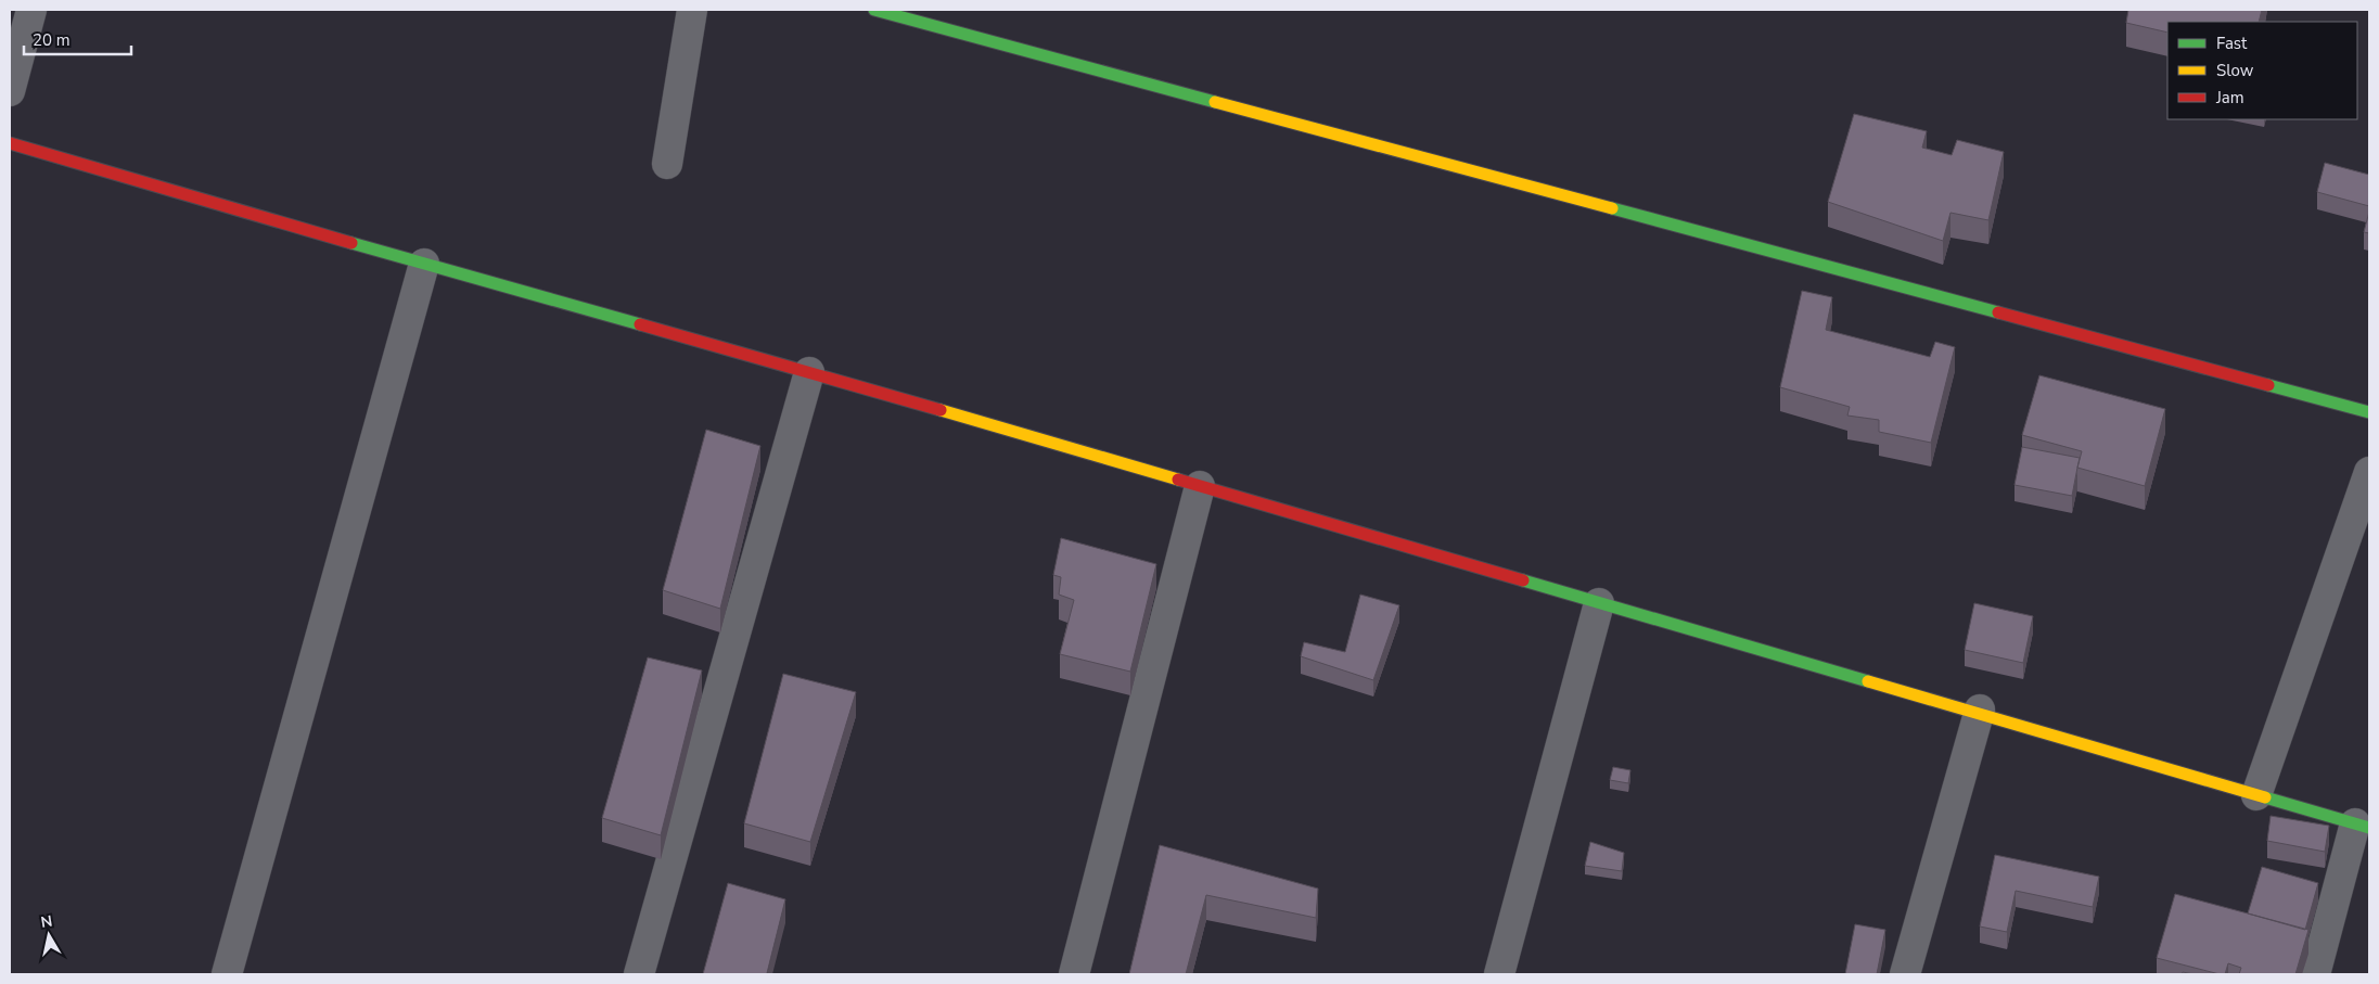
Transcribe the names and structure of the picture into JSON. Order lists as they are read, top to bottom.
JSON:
{
  "legend": ["Fast", "Slow", "Jam"],
  "scale_bar": "20 m",
  "north": "top"
}
